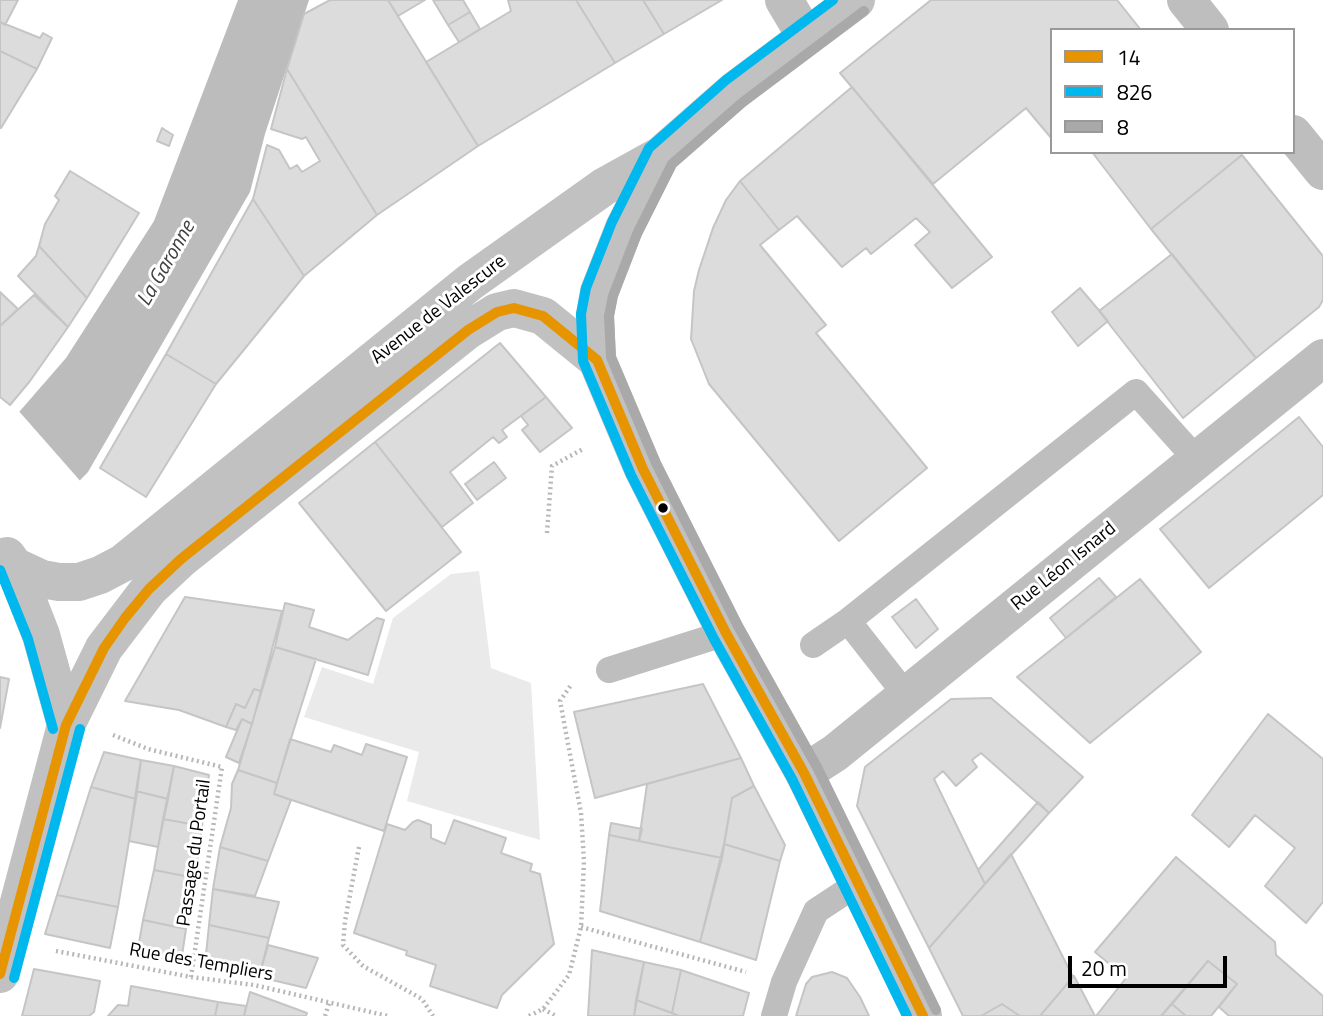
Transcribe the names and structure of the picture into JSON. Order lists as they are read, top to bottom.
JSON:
{
  "streets": {
    "main road": ["Avenue de Valescure"],
    "street": ["Rue Léon Isnard"],
    "path": ["Passage du Portail", "Rue des Templiers"]
  },
  "crossings": [
    ["Passage du Portail", "Rue des Templiers"]
  ],
  "water": ["La Garonne"],
  "lines": ["transit line 826", "transit line 8", "transit line 14"],
  "legend": ["14", "826", "8"],
  "scale_bar": "20 m"
}
